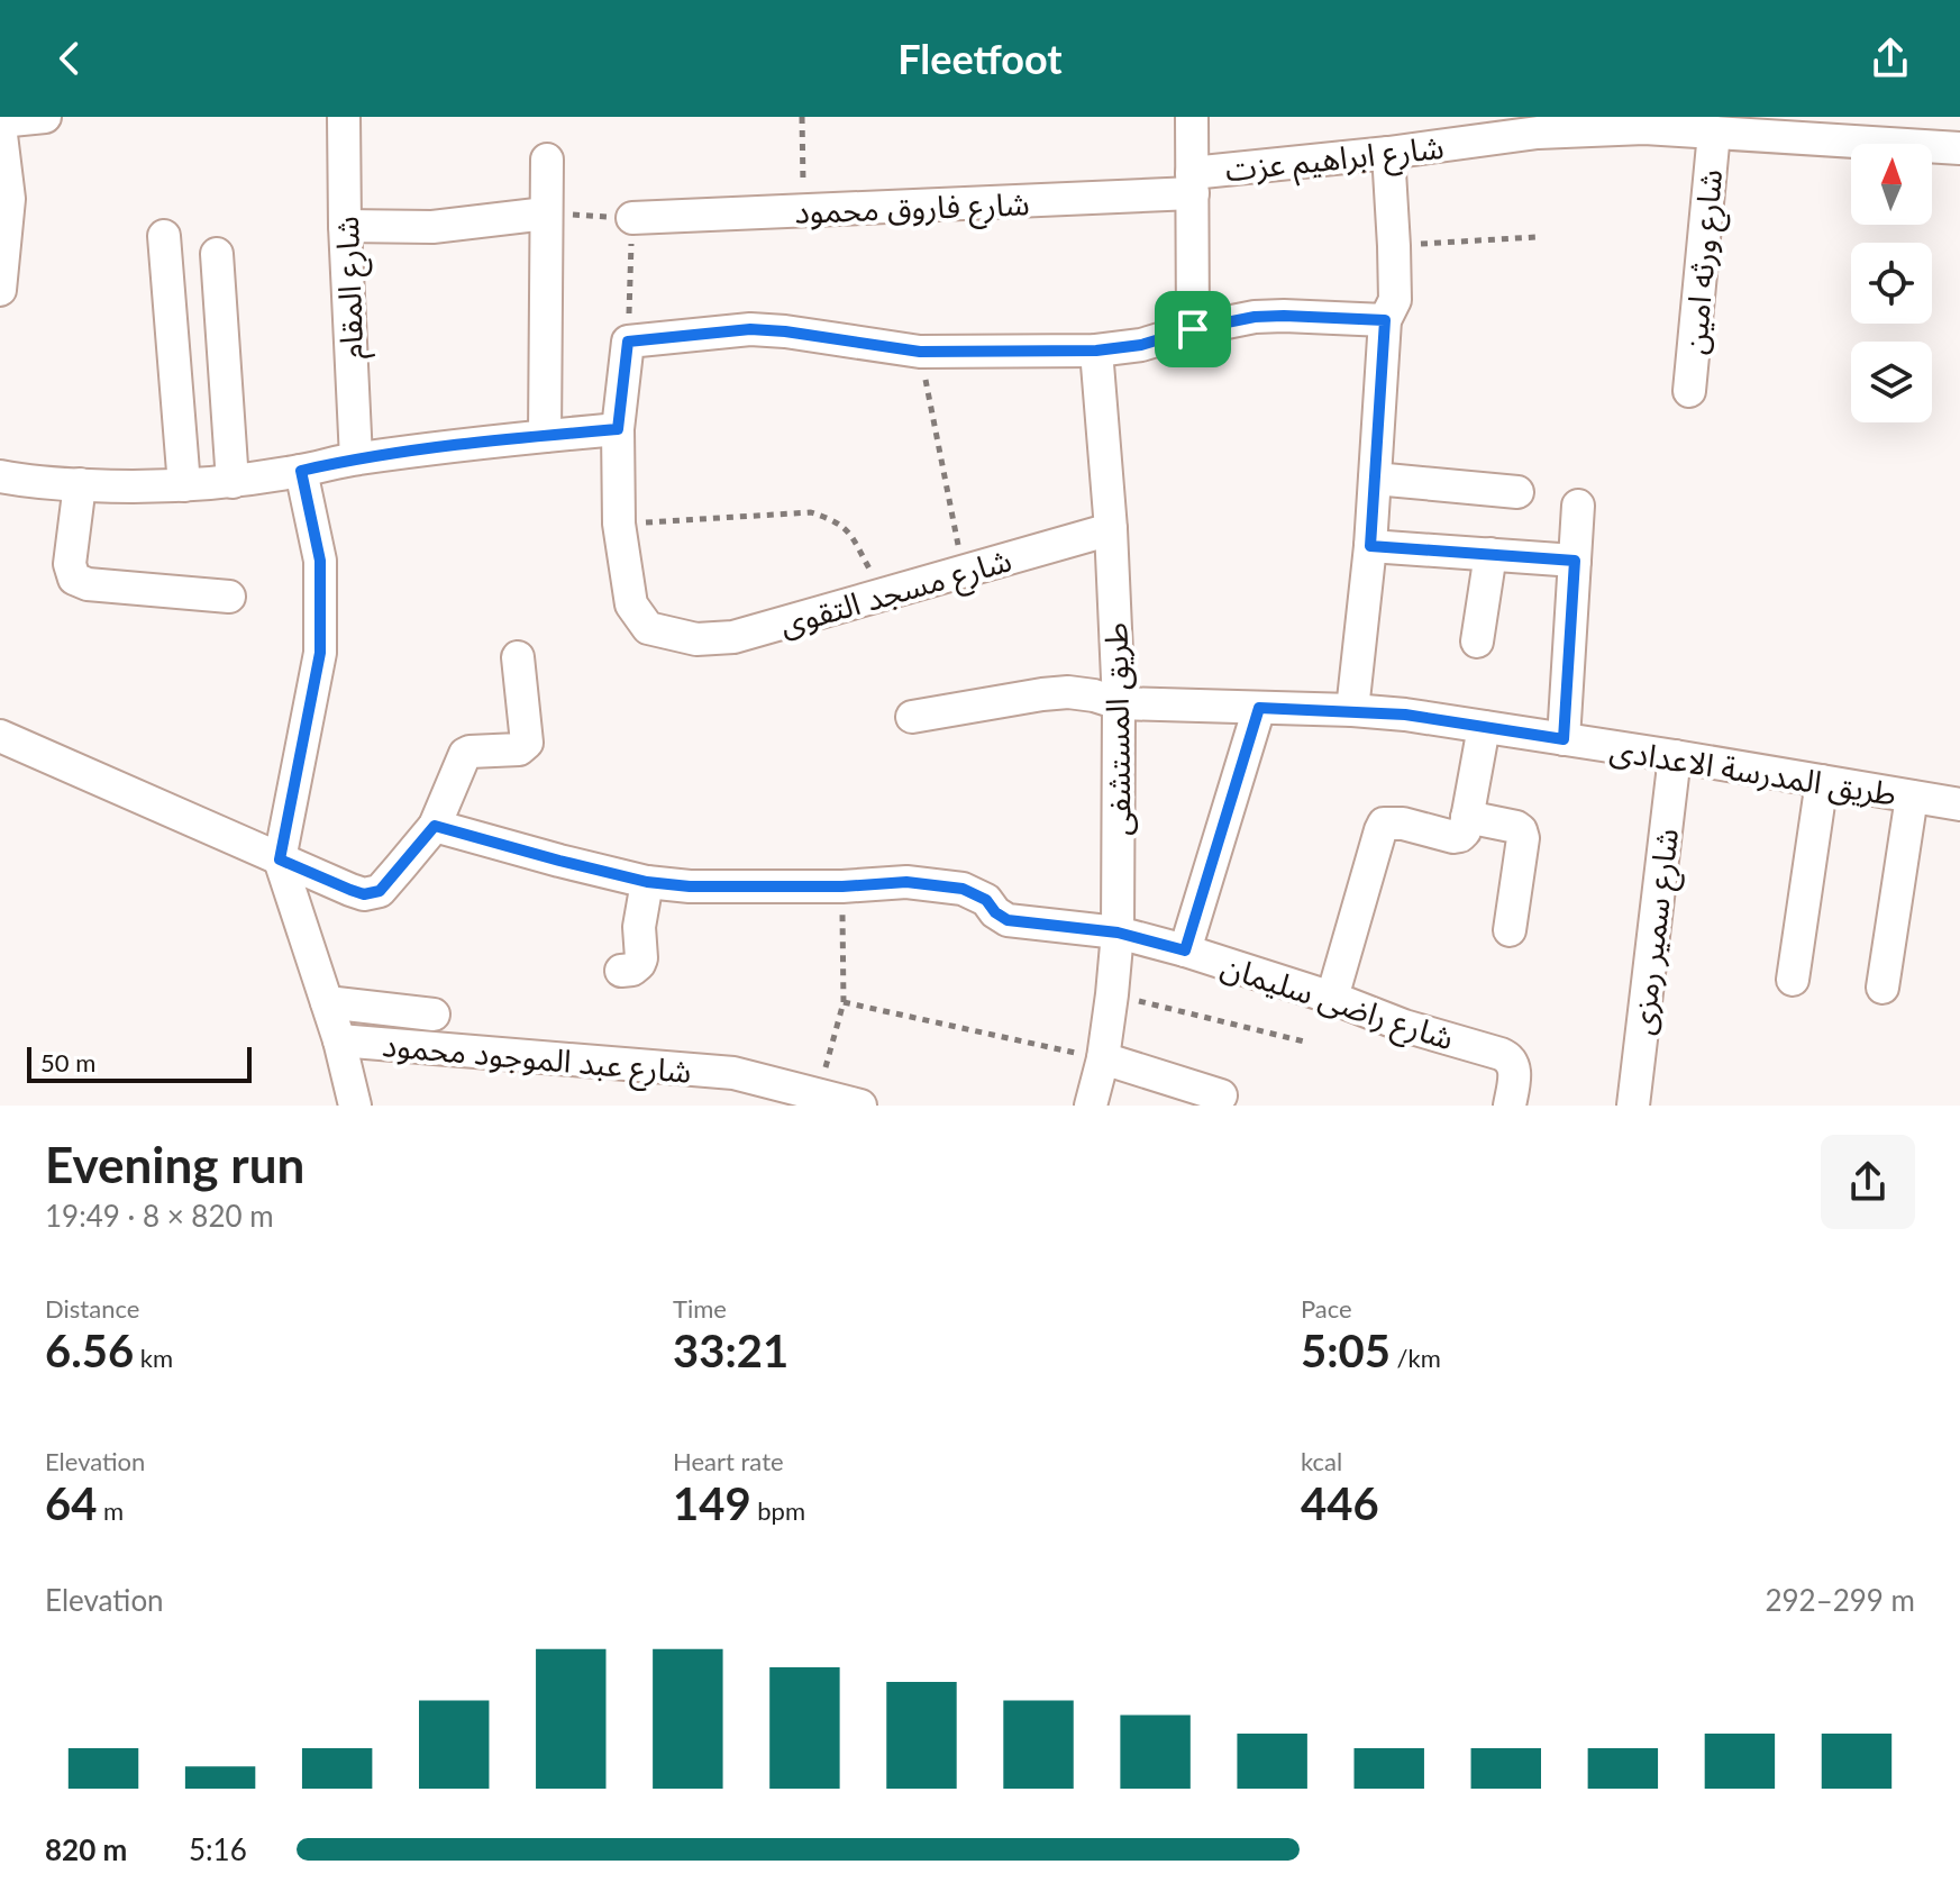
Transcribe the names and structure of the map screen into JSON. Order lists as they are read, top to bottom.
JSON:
{
  "streets": {
    "street": [
      "شارع ابراهيم عزت",
      "شارع فاروق محمود",
      "شارع ورثه امين",
      "شارع المقام",
      "شارع مسجد التقوى",
      "طريق المستشفى",
      "طريق المدرسة الاعدادى",
      "شارع سمير رمزى",
      "شارع راضى سليمان",
      "شارع عبد الموجود محمود"
    ]
  },
  "crossings": [
    ["شارع ابراهيم عزت", "شارع فاروق محمود"],
    ["شارع ابراهيم عزت", "شارع ورثه امين"],
    ["شارع مسجد التقوى", "طريق المستشفى"],
    ["طريق المستشفى", "طريق المدرسة الاعدادى"],
    ["طريق المستشفى", "شارع راضى سليمان"],
    ["طريق المدرسة الاعدادى", "شارع سمير رمزى"]
  ],
  "scale_bar": "50 m",
  "north": "top",
  "page": {
    "header": "Fleetfoot",
    "scale": "50 m",
    "heading": ["Evening run", "19:49 · 8 × 820 m"],
    "stats": [
      ["Distance", "6.56 km"],
      ["Time", "33:21"],
      ["Pace", "5:05 /km"],
      ["Elevation", "64 m"],
      ["Heart rate", "149 bpm"],
      ["kcal", "446"]
    ],
    "chart": ["Elevation", "292–299 m"],
    "list": [
      {
        "name": "820 m",
        "note": "5:16"
      }
    ]
  }
}
